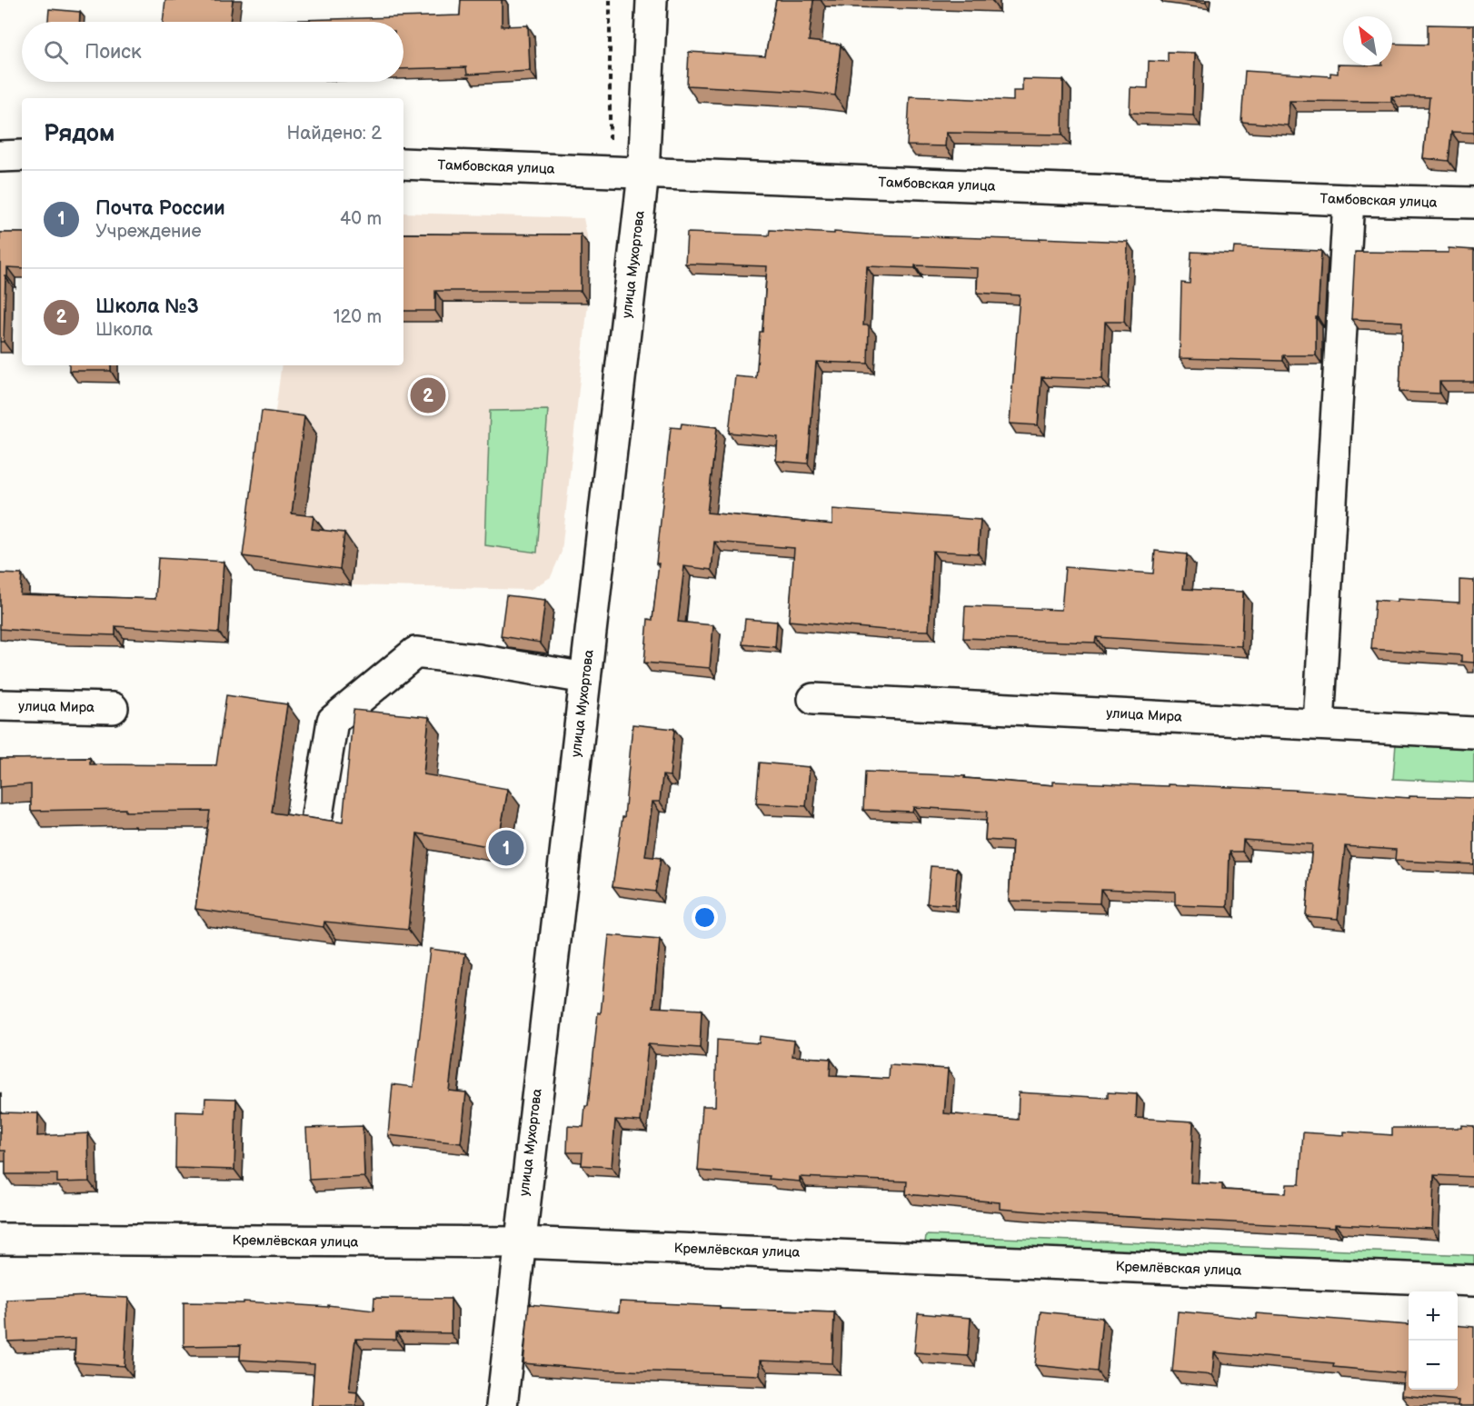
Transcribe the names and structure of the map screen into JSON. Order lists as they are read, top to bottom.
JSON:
{
  "streets": {
    "street": [
      "Тамбовская улица",
      "улица Мухортова",
      "улица Мира",
      "Кремлёвская улица"
    ]
  },
  "crossings": [
    ["Тамбовская улица", "улица Мухортова"],
    ["улица Мухортова", "Кремлёвская улица"]
  ],
  "north": "top left",
  "page": {
    "search": "Поиск",
    "heading": ["Рядом", "Найдено: 2"],
    "list": [
      {
        "mark": "1",
        "name": "Почта России",
        "note": "Учреждение",
        "value": "40 m"
      },
      {
        "mark": "2",
        "name": "Школа №3",
        "note": "Школа",
        "value": "120 m"
      }
    ],
    "pins": ["2", "1"],
    "map_buttons": ["+", "−"]
  }
}
